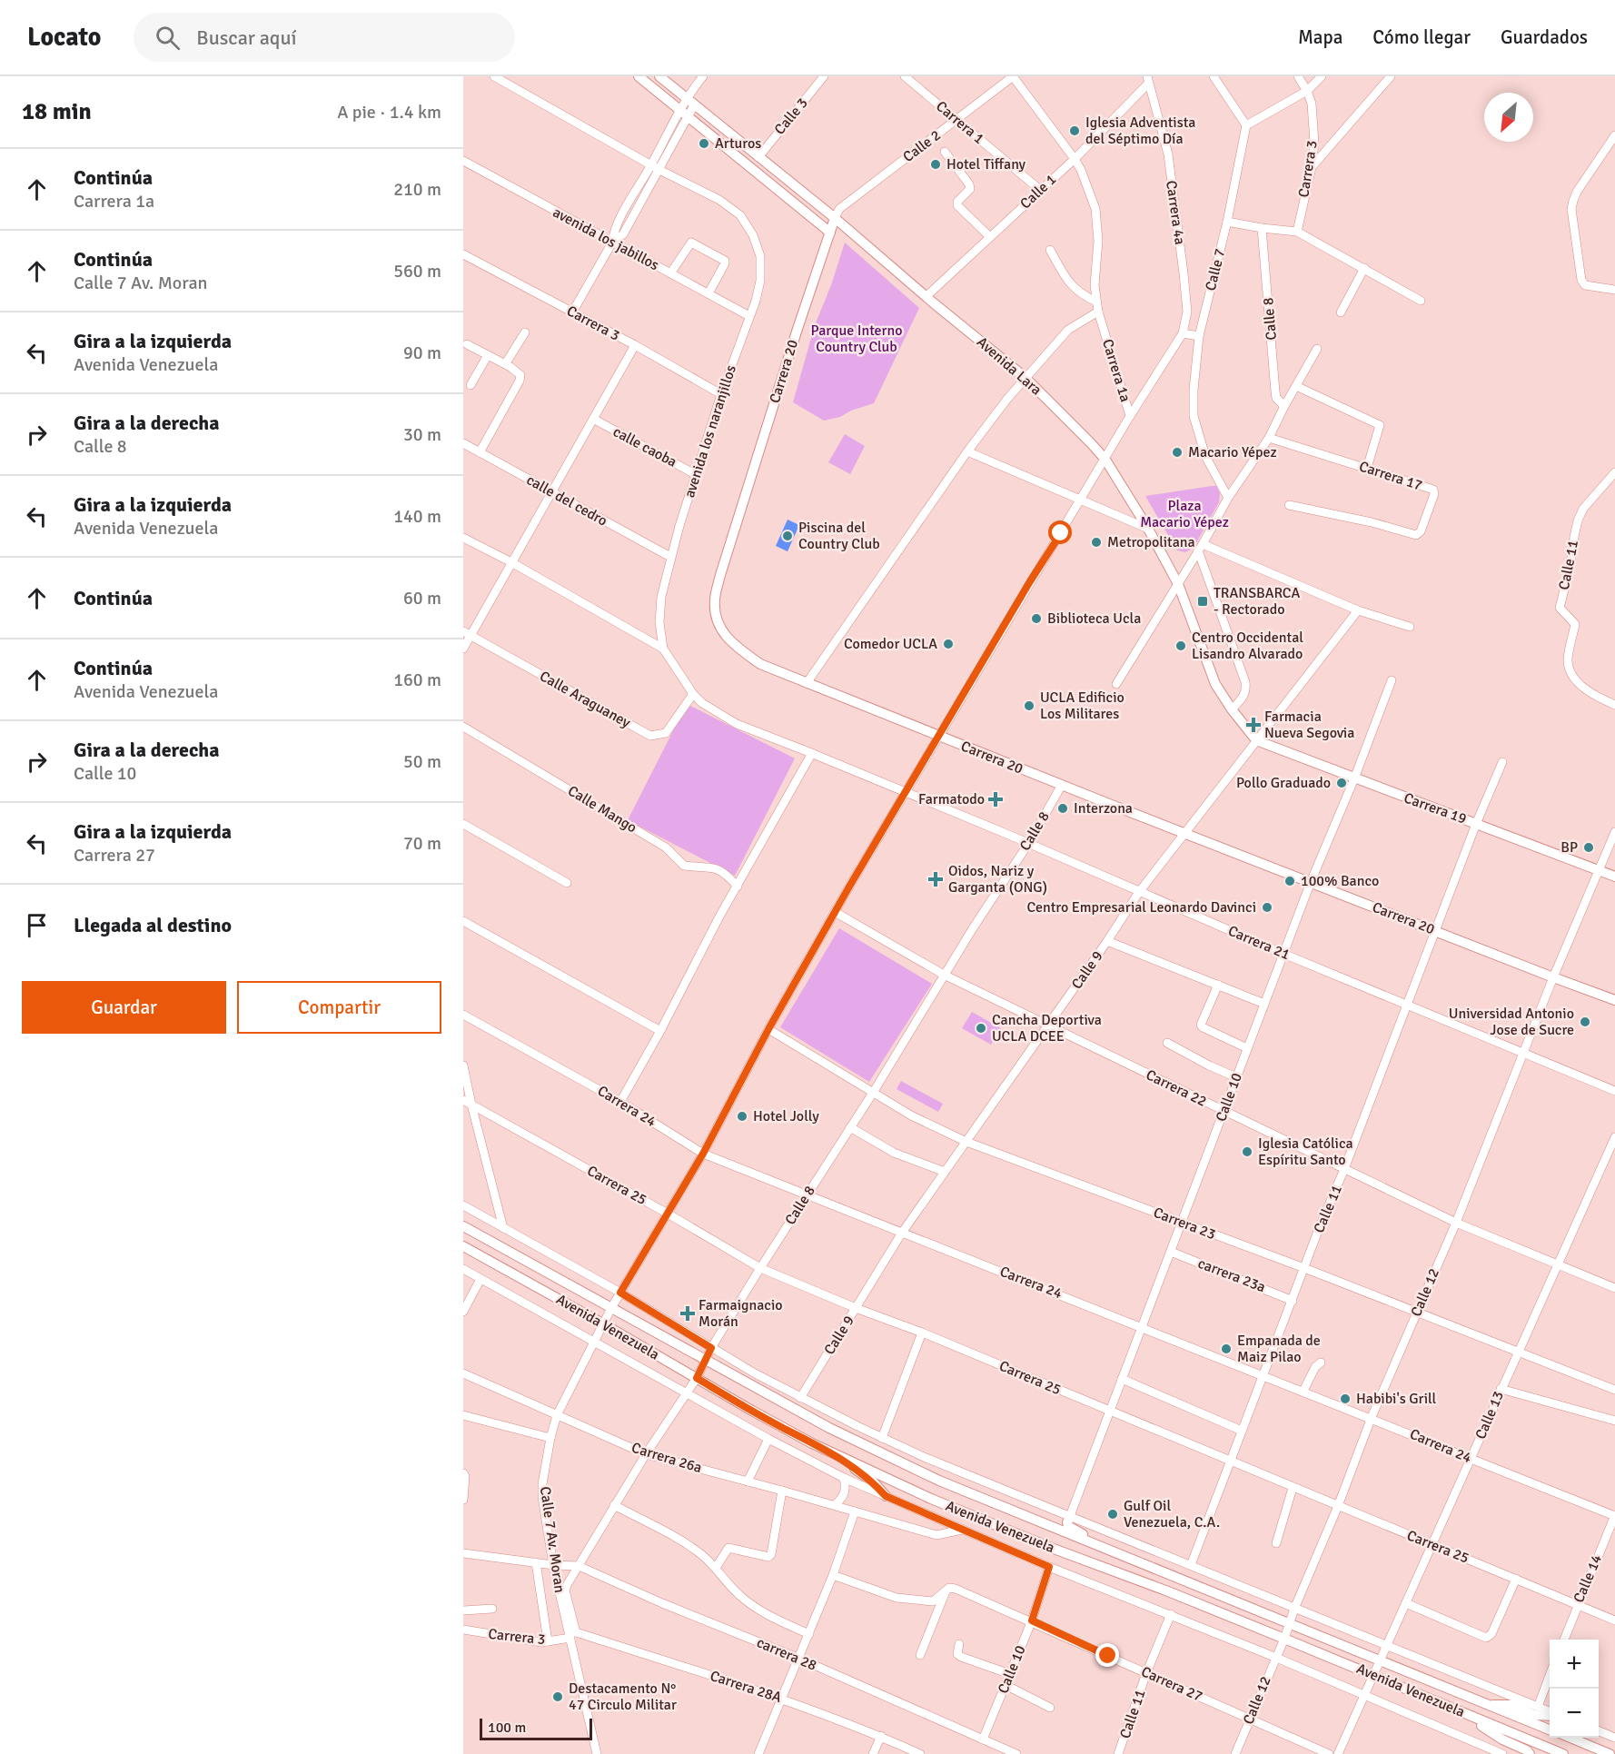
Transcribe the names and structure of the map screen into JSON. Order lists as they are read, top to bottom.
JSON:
{
  "streets": {
    "street": [
      "Calle 3",
      "Carrera 1",
      "Calle 2",
      "Carrera 3",
      "Calle 1",
      "Carrera 4a",
      "avenida los jabillos",
      "Calle 7",
      "Calle 8",
      "Avenida Lara",
      "Carrera 1a",
      "Carrera 20",
      "avenida los naranjillos",
      "calle caoba",
      "Carrera 17",
      "calle del cedro",
      "Calle 11",
      "Calle Araguaney",
      "Carrera 19",
      "Calle Mango",
      "Carrera 21",
      "Calle 9",
      "Carrera 22",
      "Calle 10",
      "Carrera 24",
      "Carrera 25",
      "Carrera 23",
      "carrera 23a",
      "Calle 12",
      "Avenida Venezuela",
      "Calle 13",
      "Carrera 26a",
      "Calle 7 Av. Moran",
      "Calle 14",
      "carrera 28",
      "Carrera 27",
      "Carrera 28A"
    ]
  },
  "crossings": [
    ["Calle 3", "Avenida Lara"],
    ["Carrera 1", "Calle 2"],
    ["Carrera 1", "Calle 1"],
    ["Calle 2", "Avenida Lara"],
    ["Calle 2", "Carrera 1a"],
    ["Calle 2", "Carrera 20"],
    ["Carrera 3", "Calle 8"],
    ["Carrera 3", "avenida los naranjillos"],
    ["Carrera 3", "Calle 7 Av. Moran"],
    ["Carrera 3", "Carrera 28A"],
    ["Calle 1", "Carrera 4a"],
    ["Calle 1", "Avenida Lara"],
    ["Calle 1", "Carrera 1a"],
    ["avenida los jabillos", "avenida los naranjillos"],
    ["Calle 8", "Carrera 20"],
    ["Calle 8", "Carrera 21"],
    ["Calle 8", "Carrera 22"],
    ["Calle 8", "Carrera 24"],
    ["Calle 8", "Carrera 25"],
    ["Calle 8", "Carrera 23"],
    ["Calle 8", "Avenida Venezuela"],
    ["Calle 8", "Carrera 26a"],
    ["Calle 8", "Calle 7 Av. Moran"],
    ["Calle 8", "carrera 28"],
    ["Calle 8", "Carrera 28A"],
    ["Avenida Lara", "Carrera 1a"],
    ["Avenida Lara", "Carrera 20"],
    ["Avenida Lara", "Carrera 19"],
    ["Avenida Lara", "Calle 9"],
    ["Carrera 1a", "Carrera 20"],
    ["Carrera 1a", "Calle 7 Av. Moran"],
    ["Carrera 20", "Calle 11"],
    ["Carrera 20", "Calle 9"],
    ["Carrera 20", "Calle 10"],
    ["Carrera 20", "Calle 12"],
    ["Carrera 20", "Calle 7 Av. Moran"],
    ["avenida los naranjillos", "calle caoba"],
    ["avenida los naranjillos", "calle del cedro"],
    ["avenida los naranjillos", "Calle Araguaney"],
    ["avenida los naranjillos", "Carrera 21"],
    ["avenida los naranjillos", "Calle 7 Av. Moran"],
    ["Calle 11", "Carrera 19"],
    ["Calle 11", "Carrera 21"],
    ["Calle 11", "Carrera 22"],
    ["Calle 11", "Carrera 24"],
    ["Calle 11", "Carrera 25"],
    ["Calle 11", "Carrera 23"],
    ["Calle 11", "carrera 23a"],
    ["Calle 11", "Avenida Venezuela"],
    ["Calle 11", "Carrera 27"],
    ["Carrera 19", "Calle 9"],
    ["Carrera 19", "Calle 10"],
    ["Carrera 19", "Calle 12"],
    ["Carrera 21", "Calle 9"],
    ["Carrera 21", "Calle 10"],
    ["Carrera 21", "Calle 12"],
    ["Carrera 21", "Calle 7 Av. Moran"],
    ["Calle 9", "Carrera 22"],
    ["Calle 9", "Carrera 24"],
    ["Calle 9", "Carrera 25"],
    ["Calle 9", "Carrera 23"],
    ["Calle 9", "Avenida Venezuela"],
    ["Carrera 22", "Calle 10"],
    ["Carrera 22", "Calle 12"],
    ["Carrera 22", "Calle 13"],
    ["Carrera 22", "Calle 7 Av. Moran"],
    ["Calle 10", "Carrera 24"],
    ["Calle 10", "Carrera 25"],
    ["Calle 10", "Carrera 23"],
    ["Calle 10", "carrera 23a"],
    ["Calle 10", "Avenida Venezuela"],
    ["Calle 10", "carrera 28"],
    ["Calle 10", "Carrera 27"],
    ["Carrera 24", "Calle 12"],
    ["Carrera 24", "Calle 13"],
    ["Carrera 24", "Calle 7 Av. Moran"],
    ["Carrera 24", "Calle 14"],
    ["Carrera 25", "Calle 12"],
    ["Carrera 25", "Calle 13"],
    ["Carrera 25", "Calle 7 Av. Moran"],
    ["Carrera 25", "Calle 14"],
    ["Carrera 23", "Calle 12"],
    ["Carrera 23", "Calle 13"],
    ["Carrera 23", "Calle 7 Av. Moran"],
    ["Calle 12", "Avenida Venezuela"],
    ["Calle 12", "Carrera 27"],
    ["Avenida Venezuela", "Calle 13"],
    ["Avenida Venezuela", "Carrera 26a"],
    ["Avenida Venezuela", "Calle 7 Av. Moran"],
    ["Carrera 26a", "Calle 7 Av. Moran"],
    ["Calle 7 Av. Moran", "carrera 28"],
    ["Calle 7 Av. Moran", "Carrera 28A"]
  ],
  "parks": ["Parque Interno Country Club", "Plaza Macario Yépez"],
  "places": {
    "other": [
      "Iglesia Adventista del Séptimo Día",
      "Arturos",
      "Hotel Tiffany",
      "Macario Yépez",
      "Piscina del Country Club",
      "Metropolitana",
      "Biblioteca Ucla",
      "Comedor UCLA",
      "Centro Occidental Lisandro Alvarado",
      "UCLA Edificio Los Militares",
      "Pollo Graduado",
      "Interzona",
      "BP",
      "100% Banco",
      "Centro Empresarial Leonardo Davinci",
      "Universidad Antonio Jose de Sucre",
      "Cancha Deportiva UCLA DCEE",
      "Hotel Jolly",
      "Iglesia Católica Espíritu Santo",
      "Empanada de Maiz Pilao",
      "Habibi's Grill",
      "Gulf Oil Venezuela, C.A.",
      "Destacamento N° 47 Circulo Militar"
    ],
    "transit": ["TRANSBARCA - Rectorado"],
    "health": [
      "Farmacia Nueva Segovia",
      "Farmatodo",
      "Oidos, Nariz y Garganta (ONG)",
      "Farmaignacio Morán"
    ]
  },
  "scale_bar": "100 m",
  "north": "bottom left",
  "page": {
    "header": "Locato",
    "search": "Buscar aquí",
    "nav": ["Mapa", "Cómo llegar", "Guardados"],
    "heading": ["18 min", "A pie · 1.4 km"],
    "list": [
      ["Continúa", "Carrera 1a", "210 m"],
      ["Continúa", "Calle 7 Av. Moran", "560 m"],
      ["Gira a la izquierda", "Avenida Venezuela", "90 m"],
      ["Gira a la derecha", "Calle 8", "30 m"],
      ["Gira a la izquierda", "Avenida Venezuela", "140 m"],
      ["Continúa", "60 m"],
      ["Continúa", "Avenida Venezuela", "160 m"],
      ["Gira a la derecha", "Calle 10", "50 m"],
      ["Gira a la izquierda", "Carrera 27", "70 m"],
      "Llegada al destino"
    ],
    "buttons": ["Guardar", "Compartir"],
    "map_buttons": ["+", "−"],
    "scale": "100 m"
  }
}
